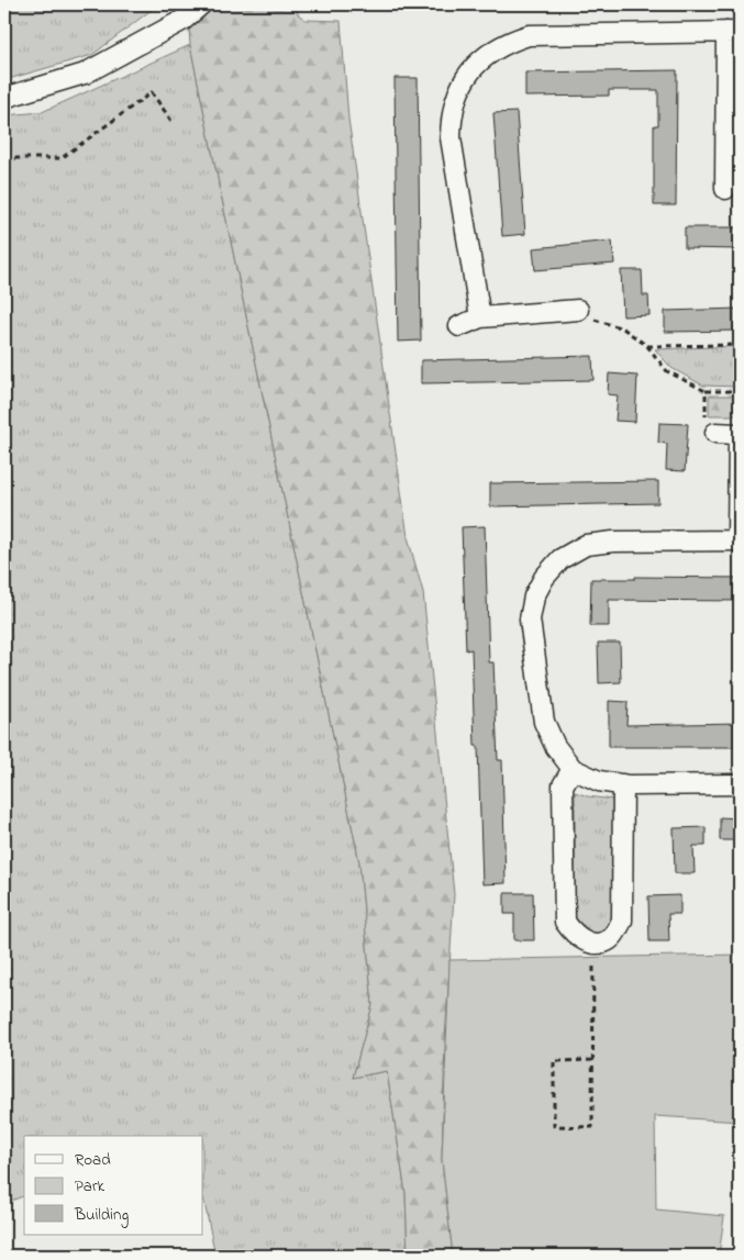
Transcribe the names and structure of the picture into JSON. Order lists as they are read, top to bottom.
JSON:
{
  "legend": ["Road", "Park", "Building"]
}
